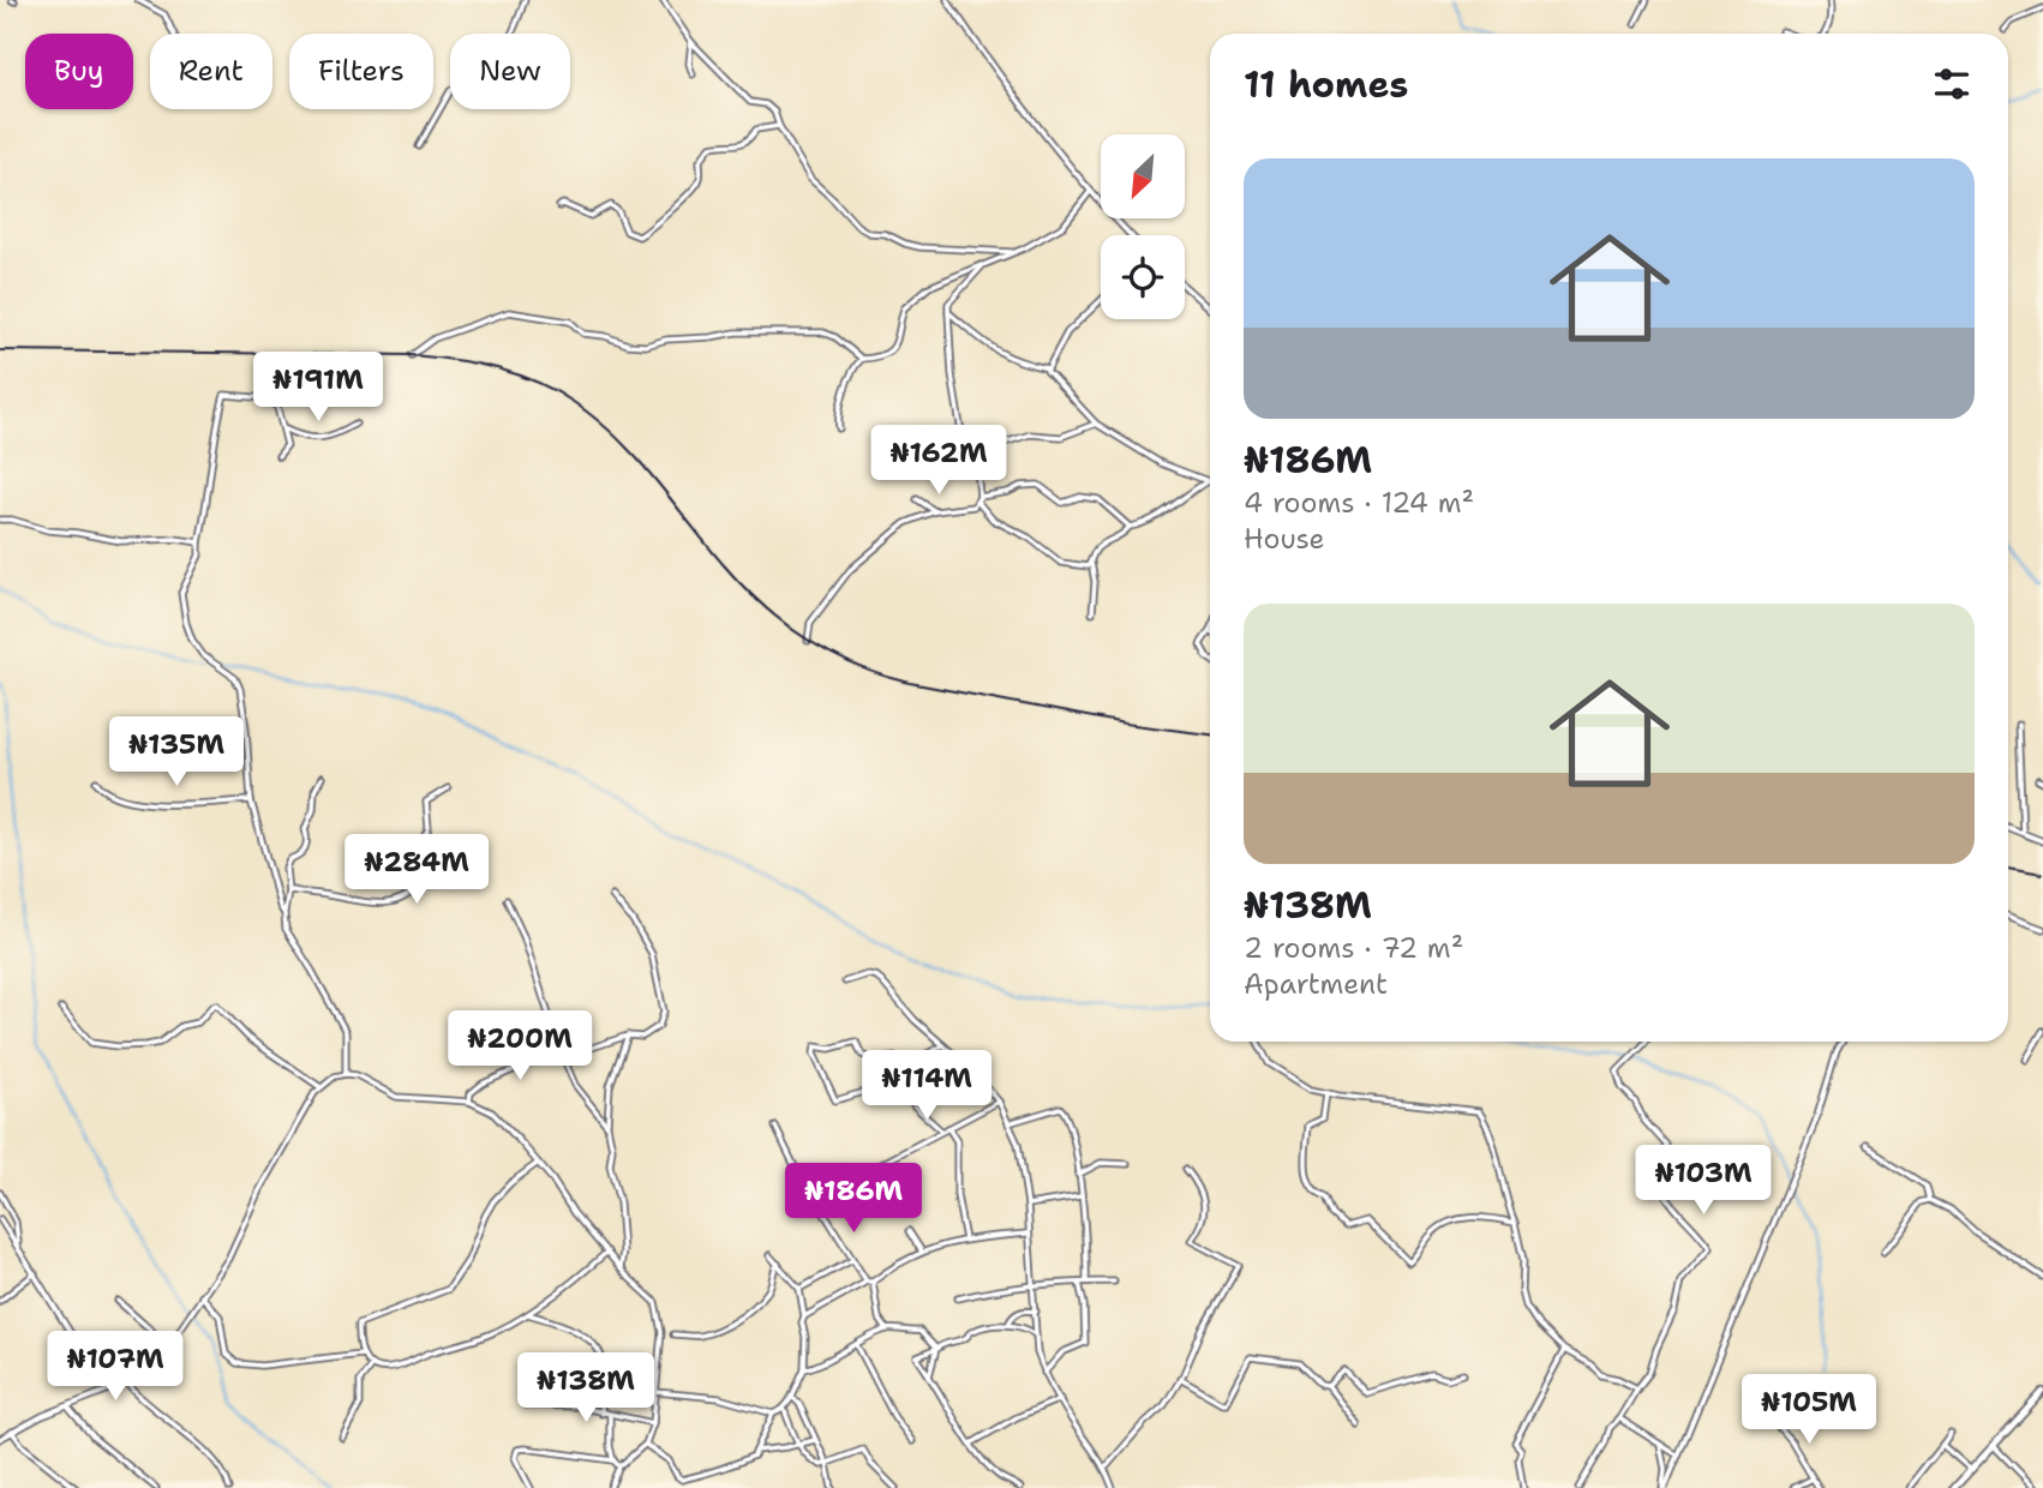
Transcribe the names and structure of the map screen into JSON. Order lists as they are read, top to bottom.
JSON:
{
  "north": "bottom left",
  "page": {
    "chip": [
      "Buy",
      "Rent",
      "Filters",
      "New"
    ],
    "heading": "11 homes",
    "list": [
      {
        "name": "₦186M",
        "note": "4 rooms · 124 m² · House"
      },
      {
        "name": "₦138M",
        "note": "2 rooms · 72 m² · Apartment"
      }
    ],
    "price": [
      "₦191M",
      "₦162M",
      "₦135M",
      "₦284M",
      "₦200M",
      "₦114M",
      "₦103M",
      "₦186M",
      "₦107M",
      "₦138M",
      "₦105M"
    ]
  }
}
